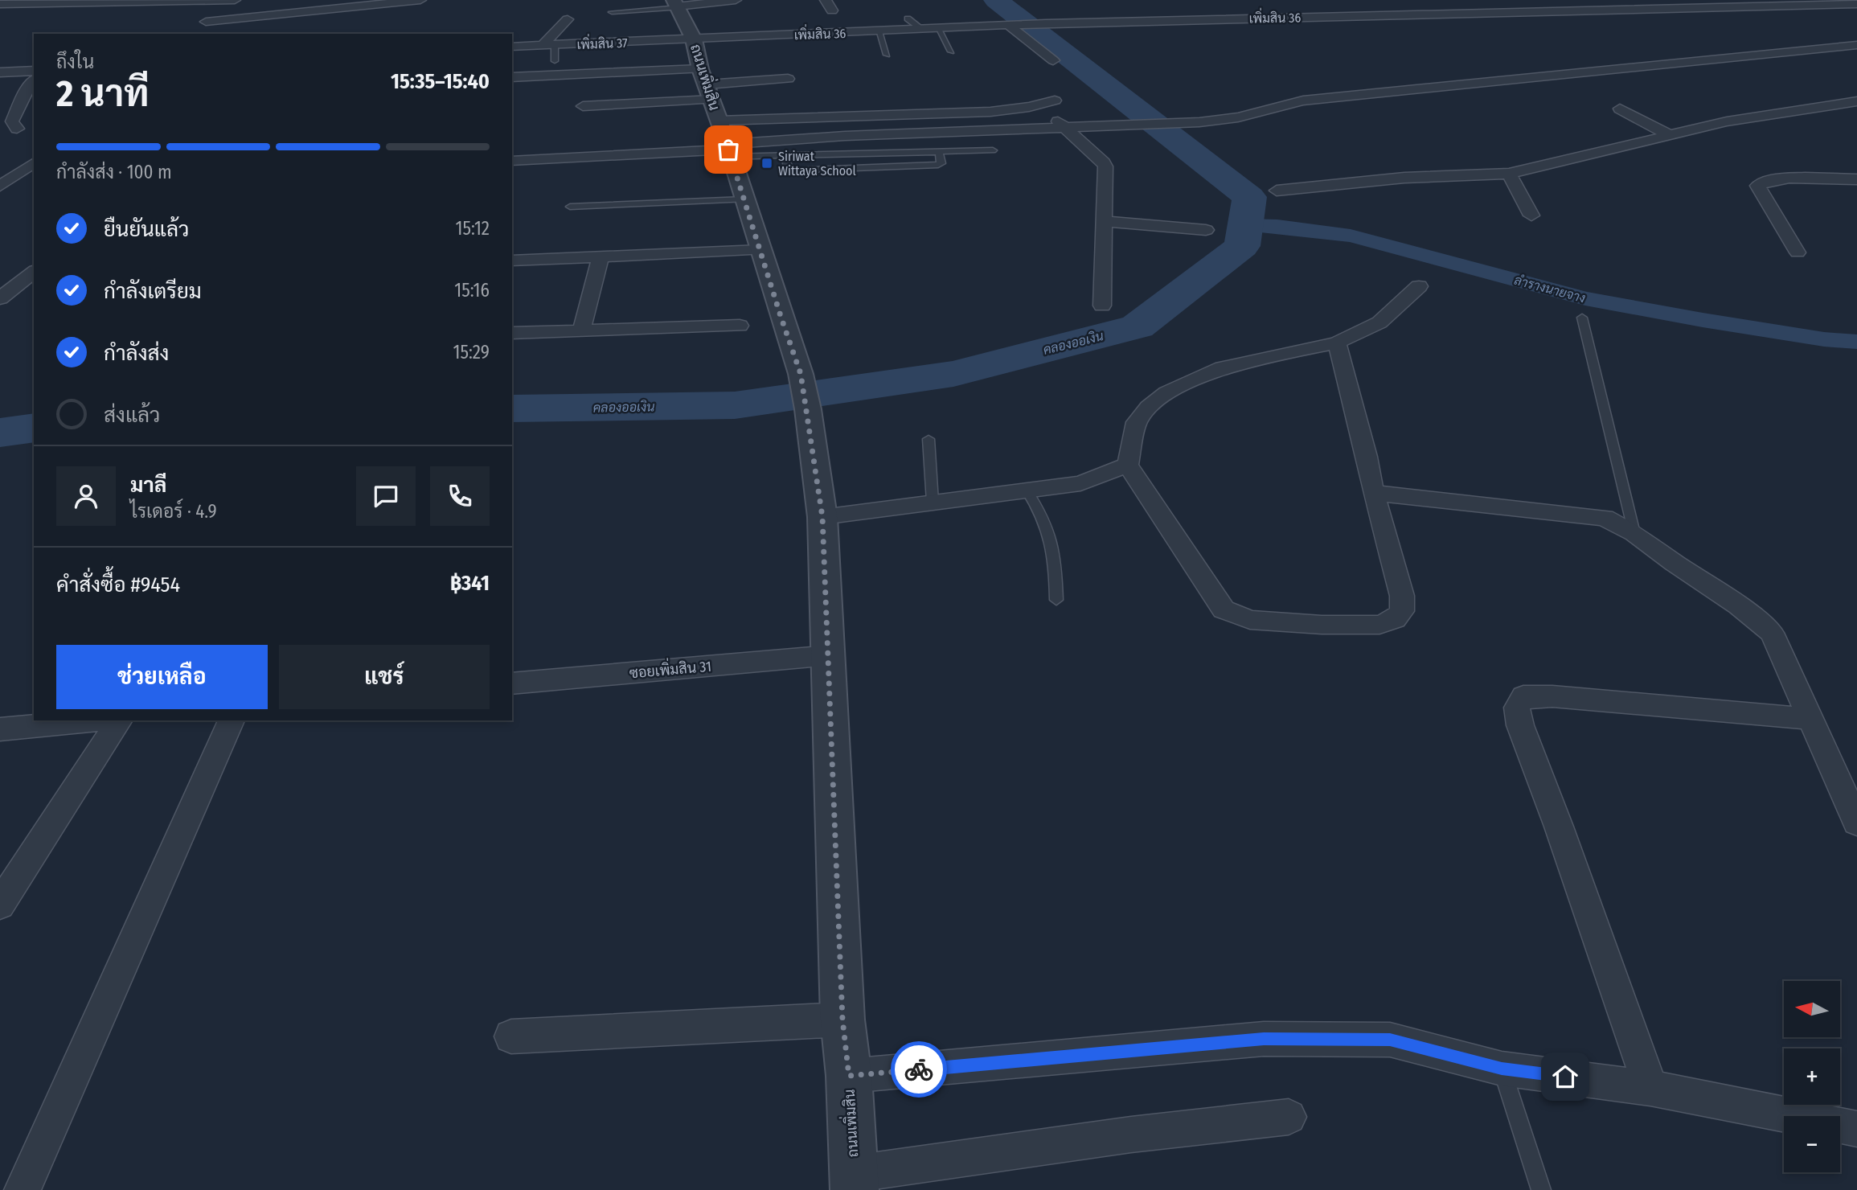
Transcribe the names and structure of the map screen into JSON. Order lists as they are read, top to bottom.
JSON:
{
  "streets": {
    "street": [
      "เพิ่มสิน 36",
      "เพิ่มสิน 37",
      "ถนนเพิ่มสิน",
      "ซอยเพิ่มสิน 31"
    ]
  },
  "crossings": [
    ["เพิ่มสิน 36", "เพิ่มสิน 37"],
    ["เพิ่มสิน 36", "ถนนเพิ่มสิน"],
    ["เพิ่มสิน 37", "ถนนเพิ่มสิน"],
    ["ถนนเพิ่มสิน", "ซอยเพิ่มสิน 31"]
  ],
  "water": ["ลำรางนายจาง", "คลองออเงิน"],
  "places": {
    "transit": ["Siriwat Wittaya School"]
  },
  "north": "left",
  "page": {
    "heading": ["2 นาที", "ถึงใน", "15:35–15:40"],
    "panel": [
      "มาลี",
      "ไรเดอร์ · 4.9",
      "คำสั่งซื้อ #9454",
      "฿341"
    ],
    "bar": "กำลังส่ง · 100 m",
    "list": [
      ["ยืนยันแล้ว", "15:12"],
      ["กำลังเตรียม", "15:16"],
      ["กำลังส่ง", "15:29"],
      "ส่งแล้ว"
    ],
    "buttons": ["ช่วยเหลือ", "แชร์"],
    "map_buttons": ["+", "−"]
  }
}
